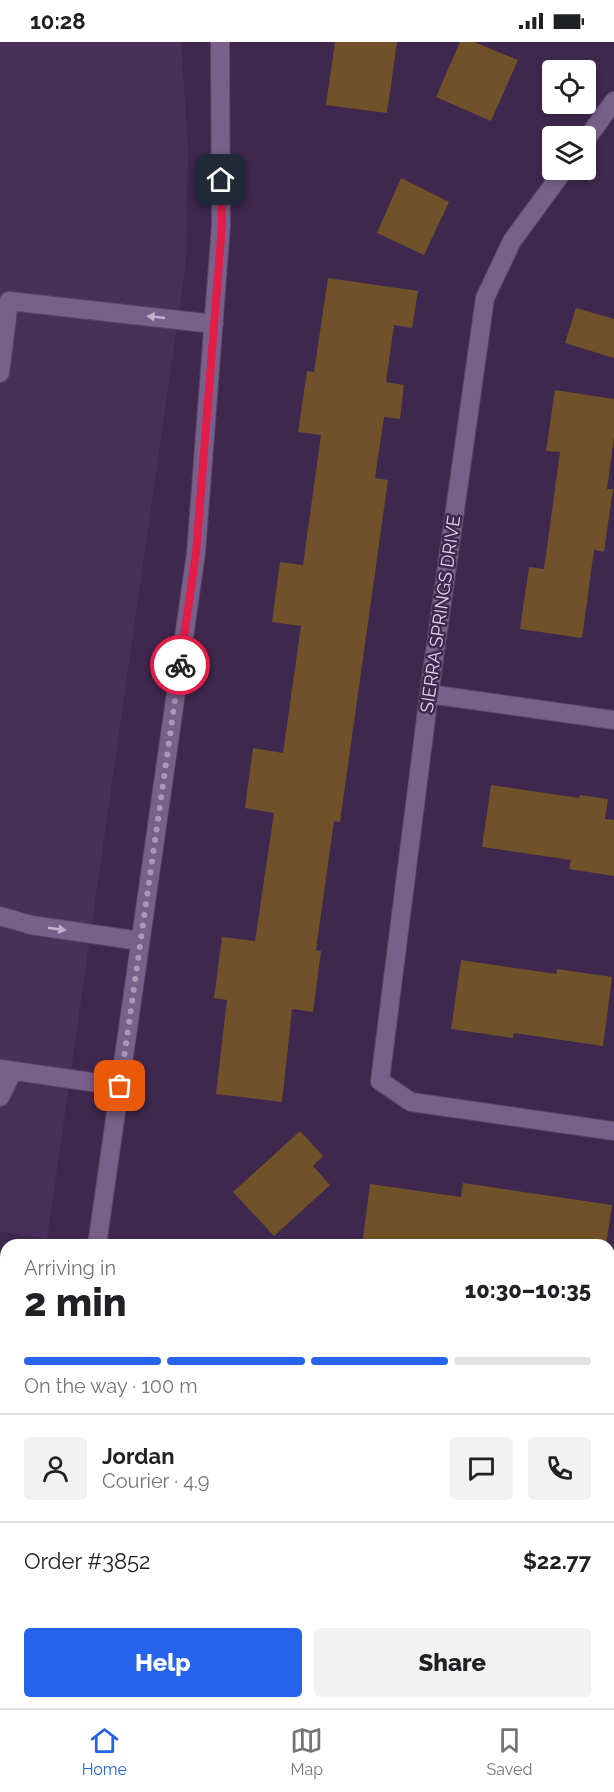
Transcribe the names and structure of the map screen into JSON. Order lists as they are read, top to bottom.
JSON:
{
  "streets": {
    "street": ["SIERRA SPRINGS DRIVE"]
  },
  "page": {
    "status": "10:28",
    "heading": ["2 min", "Arriving in", "10:30–10:35"],
    "panel": [
      "Jordan",
      "Courier · 4.9",
      "Order #3852",
      "$22.77"
    ],
    "bar": "On the way · 100 m",
    "buttons": ["Help", "Share"],
    "tabs": ["Home", "Map", "Saved"]
  }
}
